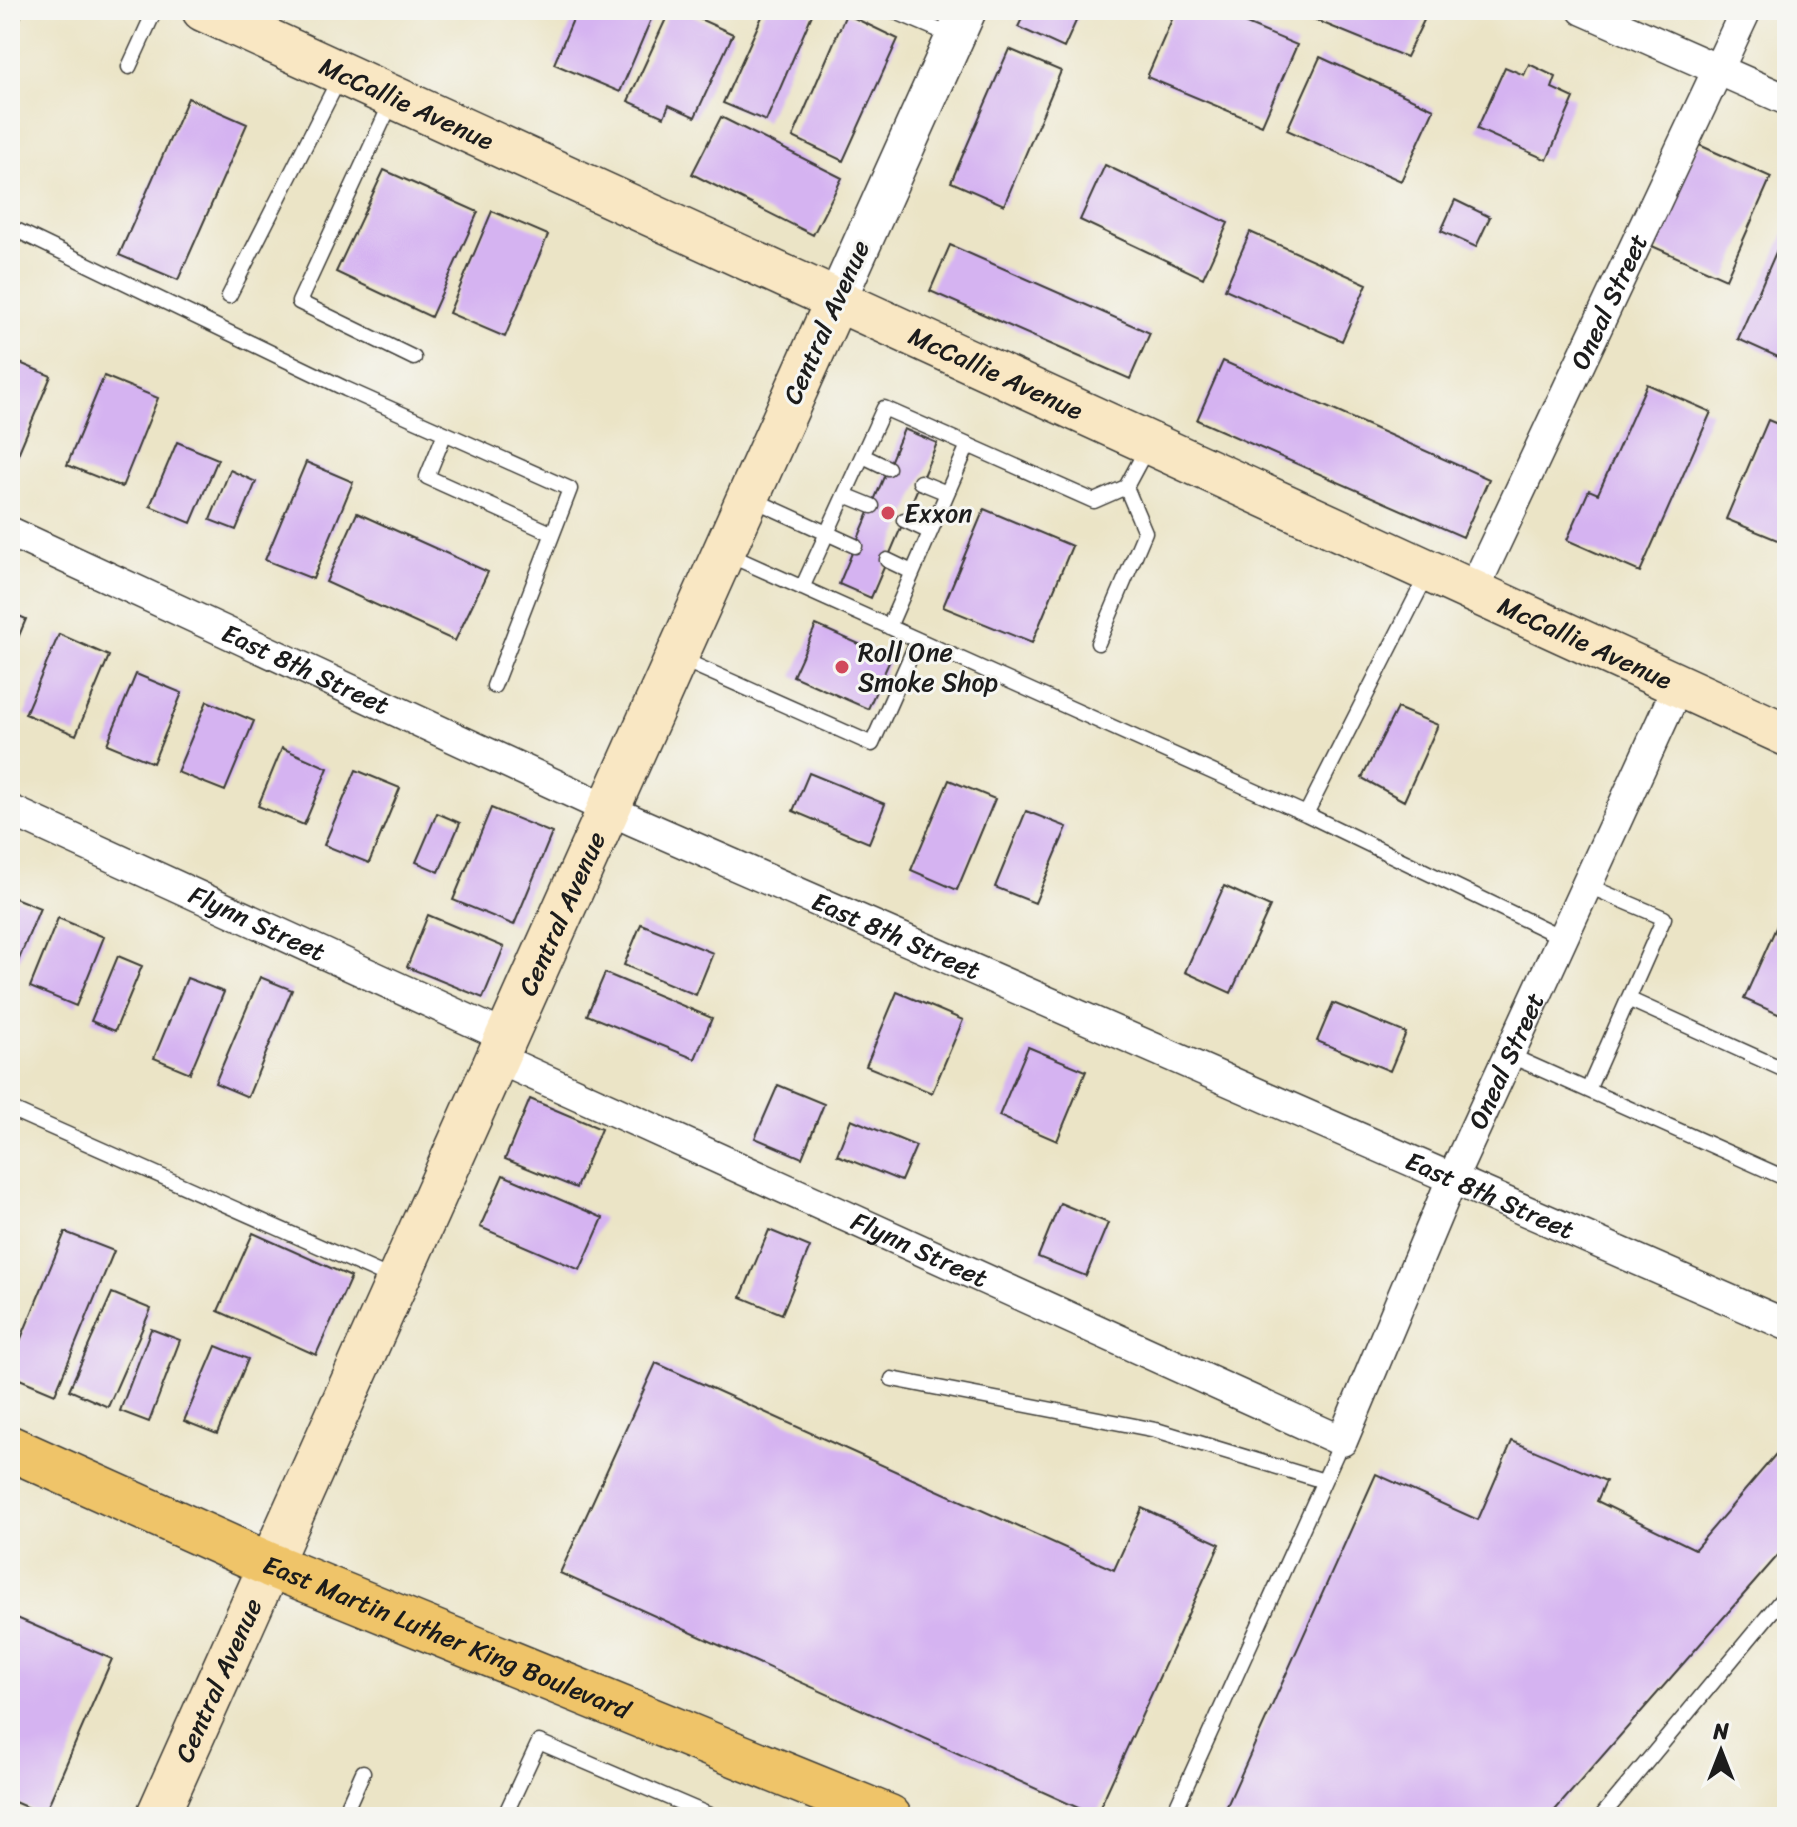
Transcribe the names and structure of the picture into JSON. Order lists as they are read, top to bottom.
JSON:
{
  "streets": {
    "main road": ["McCallie Avenue", "Central Avenue", "East Martin Luther King Boulevard"],
    "street": ["Oneal Street", "East 8th Street", "Flynn Street"]
  },
  "crossings": [
    ["McCallie Avenue", "Oneal Street"],
    ["McCallie Avenue", "Central Avenue"],
    ["Oneal Street", "East 8th Street"],
    ["Oneal Street", "Flynn Street"],
    ["Central Avenue", "East 8th Street"],
    ["Central Avenue", "Flynn Street"],
    ["Central Avenue", "East Martin Luther King Boulevard"]
  ],
  "places": ["Exxon", "Roll One Smoke Shop"],
  "north": "top"
}
